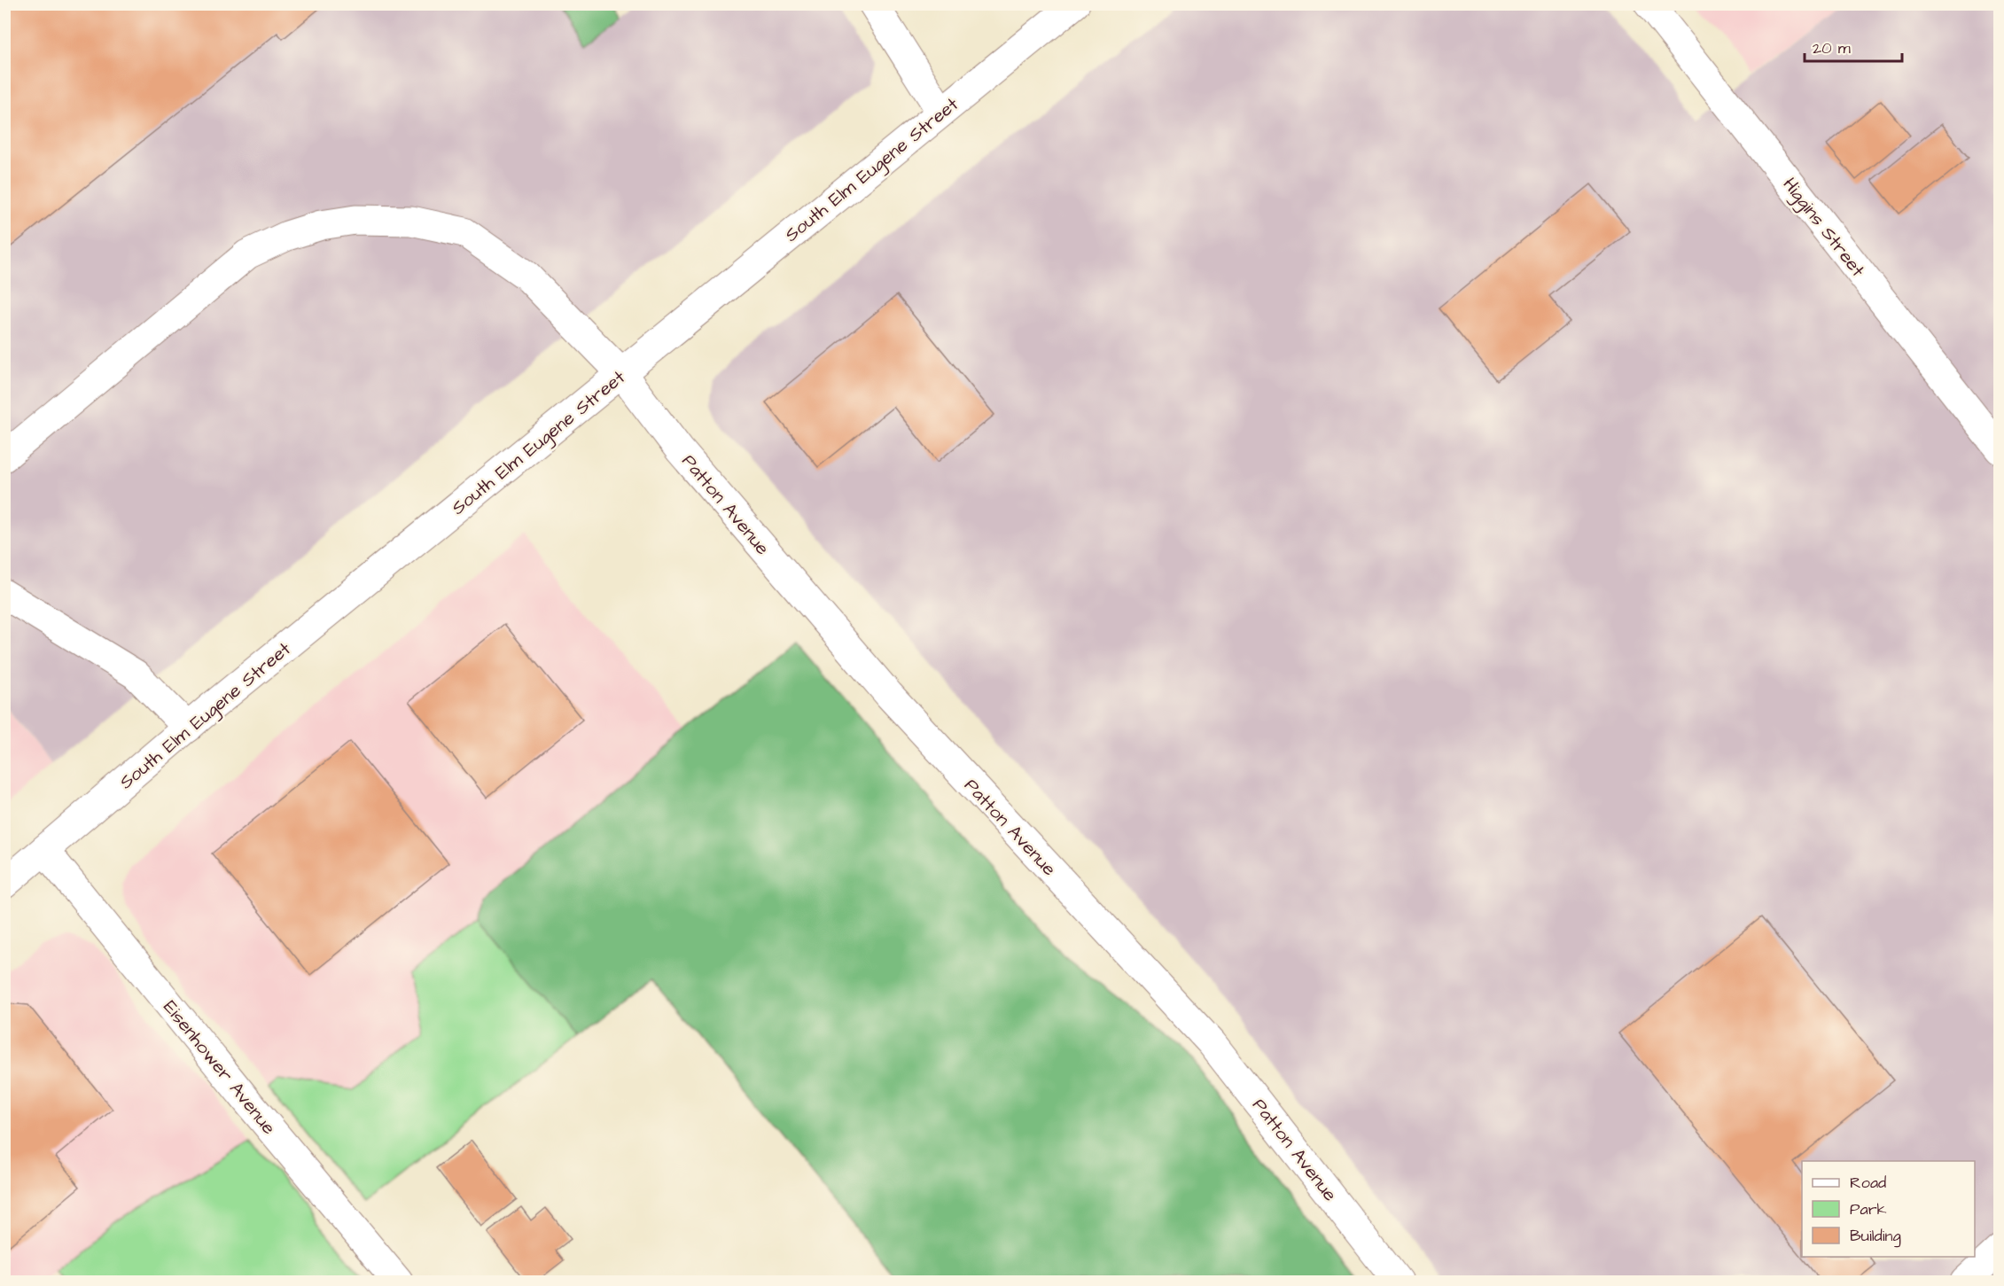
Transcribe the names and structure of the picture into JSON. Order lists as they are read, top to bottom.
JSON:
{
  "streets": {
    "street": [
      "South Elm Eugene Street",
      "Higgins Street",
      "Patton Avenue",
      "Eisenhower Avenue"
    ]
  },
  "crossings": [
    ["South Elm Eugene Street", "Patton Avenue"],
    ["South Elm Eugene Street", "Eisenhower Avenue"]
  ],
  "legend": ["Road", "Park", "Building"],
  "scale_bar": "20 m"
}
